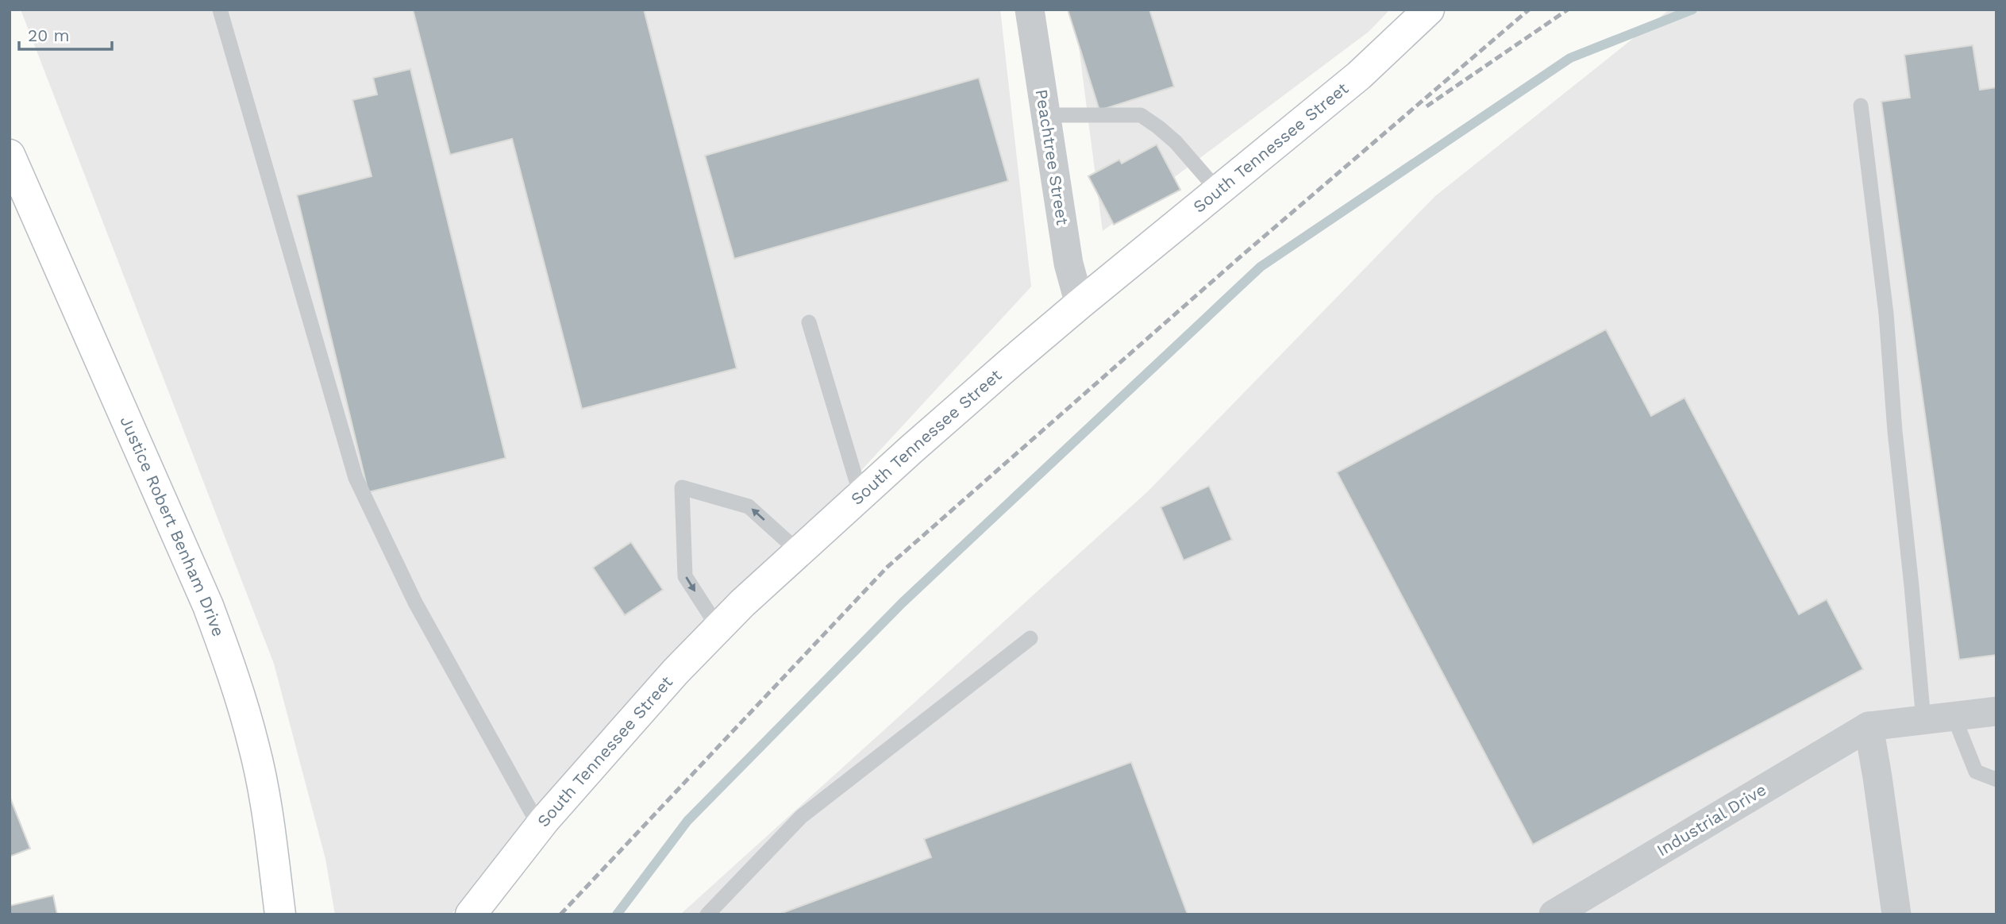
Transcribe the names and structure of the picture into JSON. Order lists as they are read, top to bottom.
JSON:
{
  "streets": {
    "main road": ["South Tennessee Street", "Justice Robert Benham Drive"],
    "street": ["Peachtree Street", "Industrial Drive"]
  },
  "crossings": [
    ["South Tennessee Street", "Peachtree Street"]
  ],
  "scale_bar": "20 m"
}
